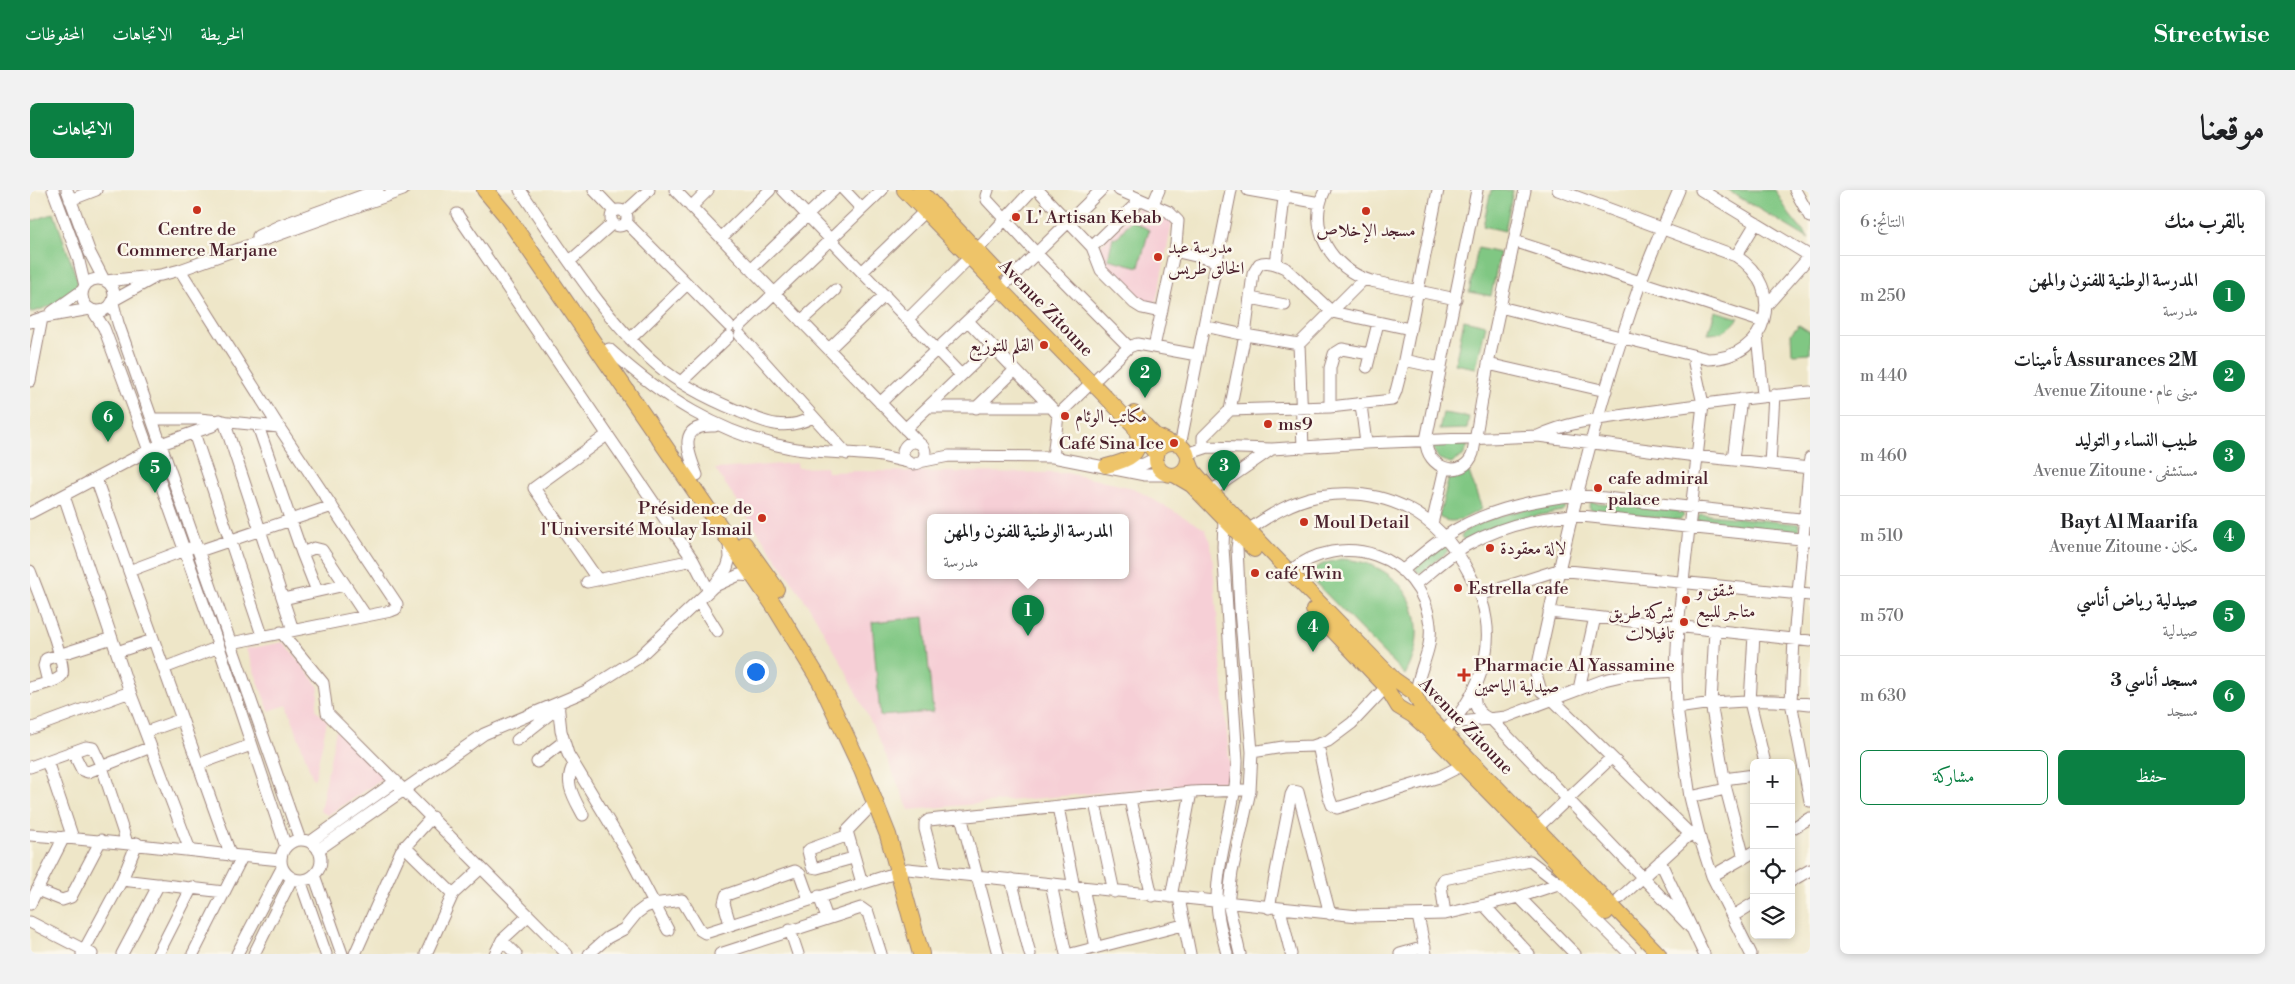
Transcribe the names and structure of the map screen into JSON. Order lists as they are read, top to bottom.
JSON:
{
  "streets": {
    "main road": ["Avenue Zitoune"]
  },
  "places": {
    "other": [
      "Centre de Commerce Marjane",
      "مسجد الإخلاص",
      "L' Artisan Kebab",
      "مدرسة عبد الخالق طريس",
      "القلم للتوزيع",
      "مكاتب الوئام",
      "ms9",
      "Café Sina Ice",
      "cafe admiral palace",
      "Présidence de l'Université Moulay Ismail",
      "Moul Detail",
      "لالة معقودة",
      "café Twin",
      "Estrella cafe",
      "شقق و متاجر للبيع",
      "شركة طريق تافيلالت"
    ],
    "health": ["Pharmacie Al Yassamine صيدلية الياسمين"]
  },
  "page": {
    "header": "Streetwise",
    "nav": ["الخريطة", "الاتجاهات", "المحفوظات"],
    "title": "موقعنا",
    "buttons": [
      "الاتجاهات",
      ["حفظ", "مشاركة"]
    ],
    "heading": ["بالقرب منك", "النتائج: 6"],
    "list": [
      {
        "mark": "1",
        "name": "المدرسة الوطنية للفنون والمهن",
        "note": "مدرسة",
        "value": "250 m"
      },
      {
        "mark": "2",
        "name": "Assurances 2M تأمينات",
        "note": "مبنى عام · Avenue Zitoune",
        "value": "440 m"
      },
      {
        "mark": "3",
        "name": "طبيب النساء و التوليد",
        "note": "مستشفى · Avenue Zitoune",
        "value": "460 m"
      },
      {
        "mark": "4",
        "name": "Bayt Al Maarifa",
        "note": "مكان · Avenue Zitoune",
        "value": "510 m"
      },
      {
        "mark": "5",
        "name": "صيدلية رياض أناسي",
        "note": "صيدلية",
        "value": "570 m"
      },
      {
        "mark": "6",
        "name": "مسجد أناسي 3",
        "note": "مسجد",
        "value": "630 m"
      }
    ],
    "pins": [
      "2",
      "6",
      "3",
      "5",
      "1",
      "4"
    ],
    "popup": ["المدرسة الوطنية للفنون والمهن", "مدرسة"],
    "map_buttons": ["+", "−"]
  }
}
